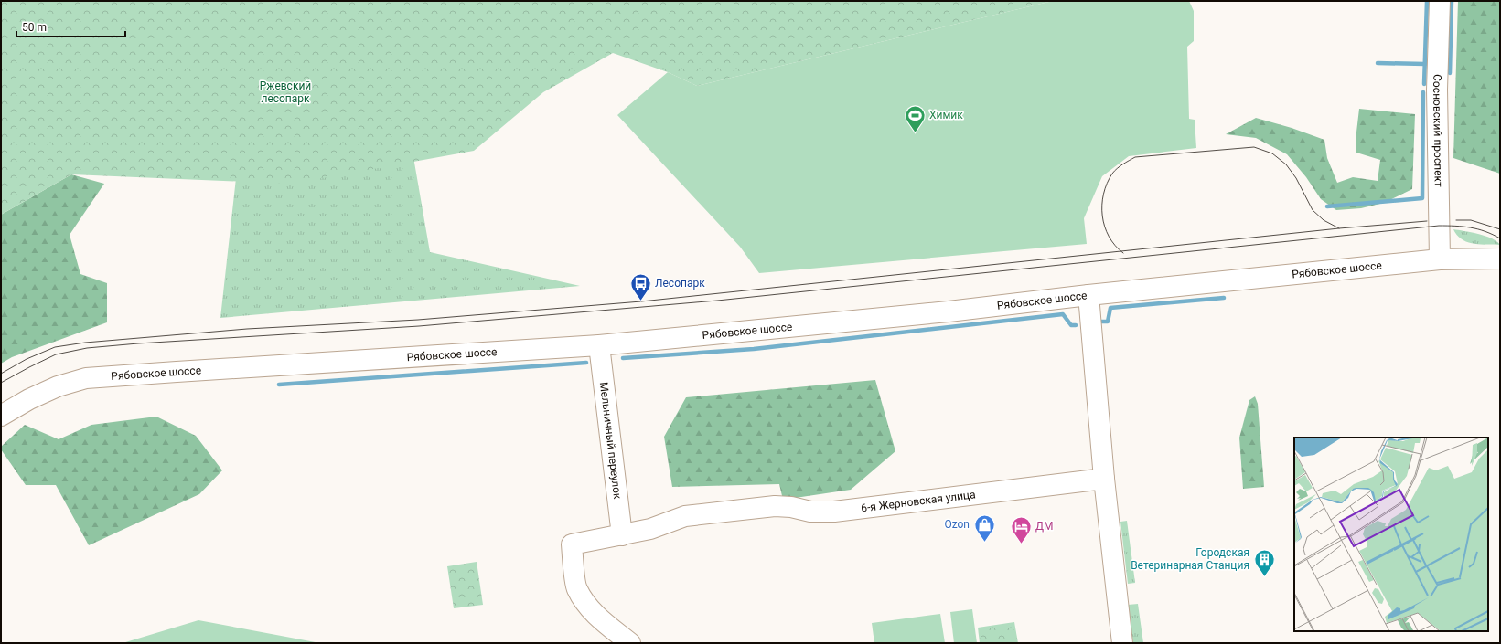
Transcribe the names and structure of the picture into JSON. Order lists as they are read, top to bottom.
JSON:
{
  "streets": {
    "main road": [
      "Сосновский проспект",
      "Рябовское шоссе",
      "Мельничный переулок",
      "6-я Жерновская улица"
    ]
  },
  "crossings": [
    ["Сосновский проспект", "Рябовское шоссе"],
    ["Рябовское шоссе", "Мельничный переулок"],
    ["Мельничный переулок", "6-я Жерновская улица"]
  ],
  "parks": ["Ржевский лесопарк"],
  "places": {
    "sports": ["Химик"],
    "bus stop": ["Лесопарк"],
    "shop": ["Ozon"],
    "hotel": ["ДМ"],
    "building": ["Городская Ветеринарная Станция"]
  },
  "scale_bar": "50 m"
}
